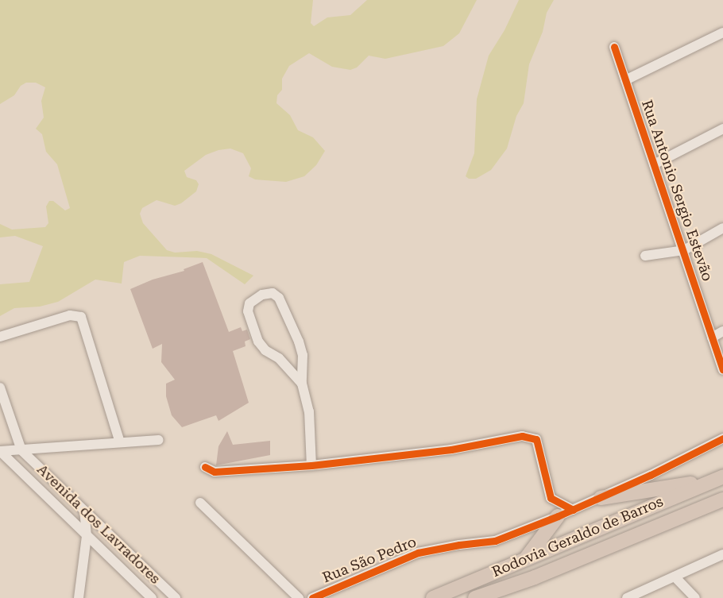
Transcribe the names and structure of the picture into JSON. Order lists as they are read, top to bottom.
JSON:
{
  "streets": {
    "highway": ["Rodovia Geraldo de Barros"],
    "street": ["Rua Antonio Sergio Estevão", "Avenida dos Lavradores", "Rua São Pedro"]
  }
}
